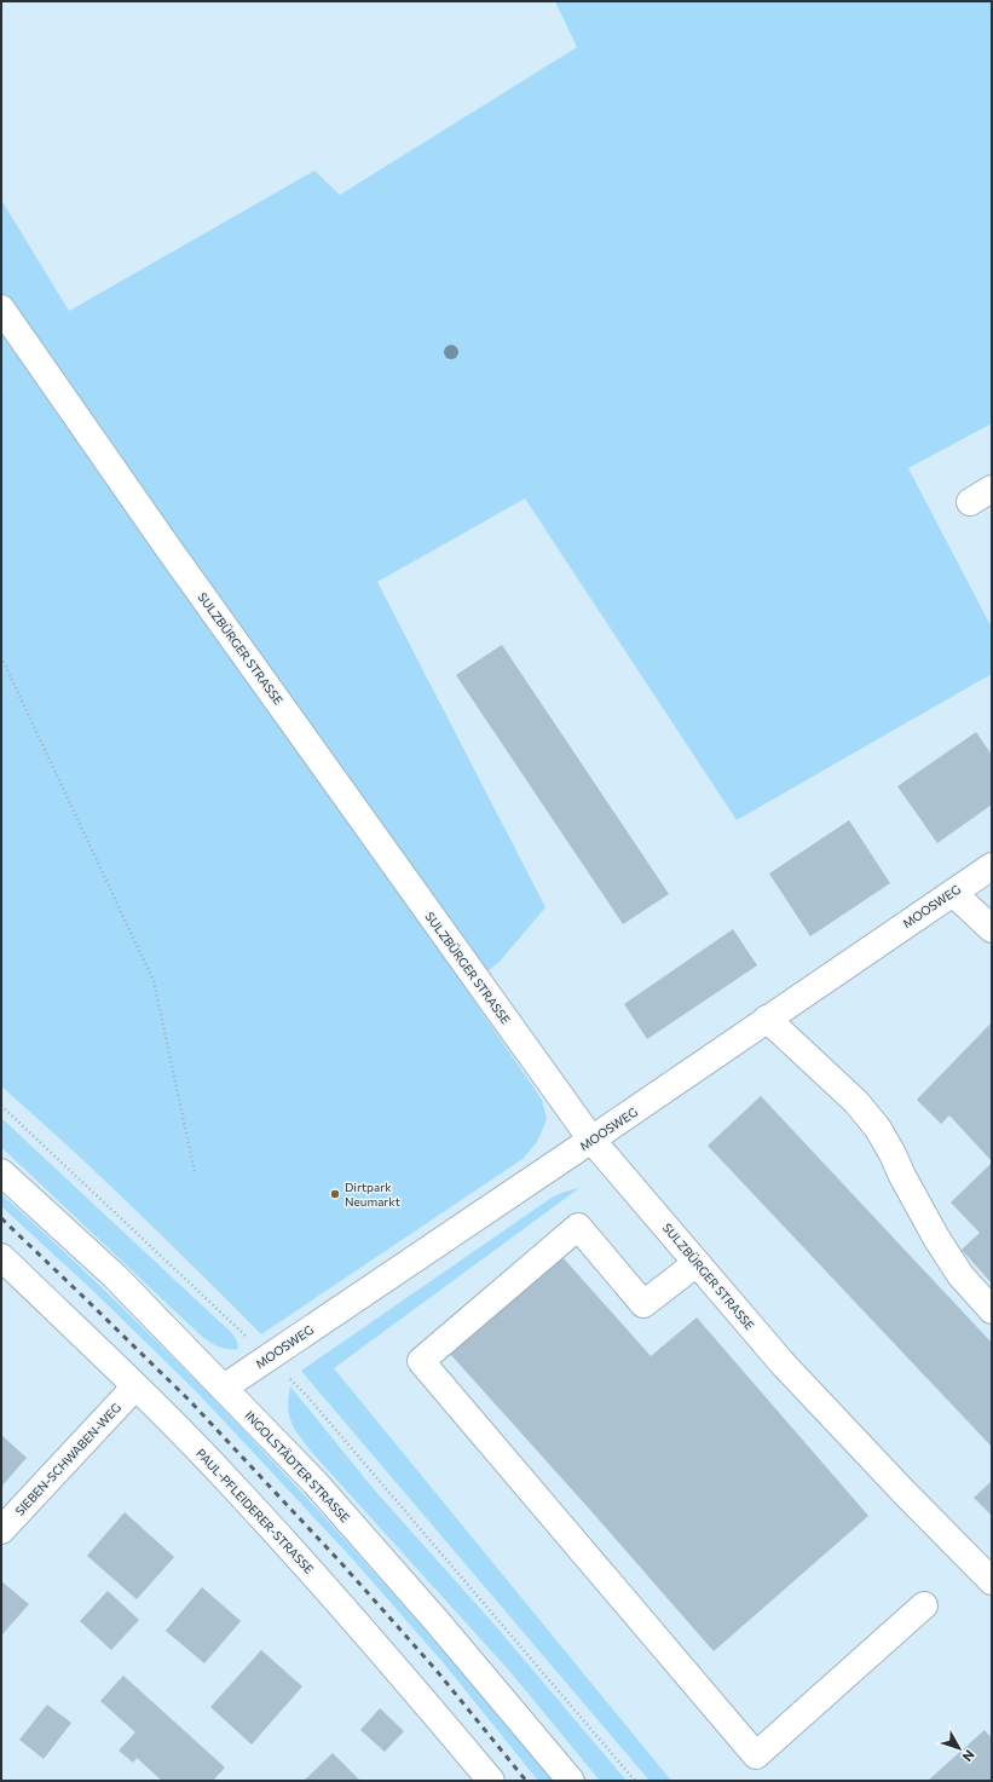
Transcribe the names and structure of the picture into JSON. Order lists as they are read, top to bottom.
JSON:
{
  "streets": {
    "street": [
      "SULZBÜRGER STRASSE",
      "MOOSWEG",
      "SIEBEN-SCHWABEN-WEG",
      "INGOLSTÄDTER STRASSE",
      "PAUL-PFLEIDERER-STRASSE"
    ]
  },
  "crossings": [
    ["SULZBÜRGER STRASSE", "MOOSWEG"],
    ["MOOSWEG", "INGOLSTÄDTER STRASSE"],
    ["SIEBEN-SCHWABEN-WEG", "PAUL-PFLEIDERER-STRASSE"]
  ],
  "places": ["Dirtpark Neumarkt"],
  "north": "bottom right"
}
